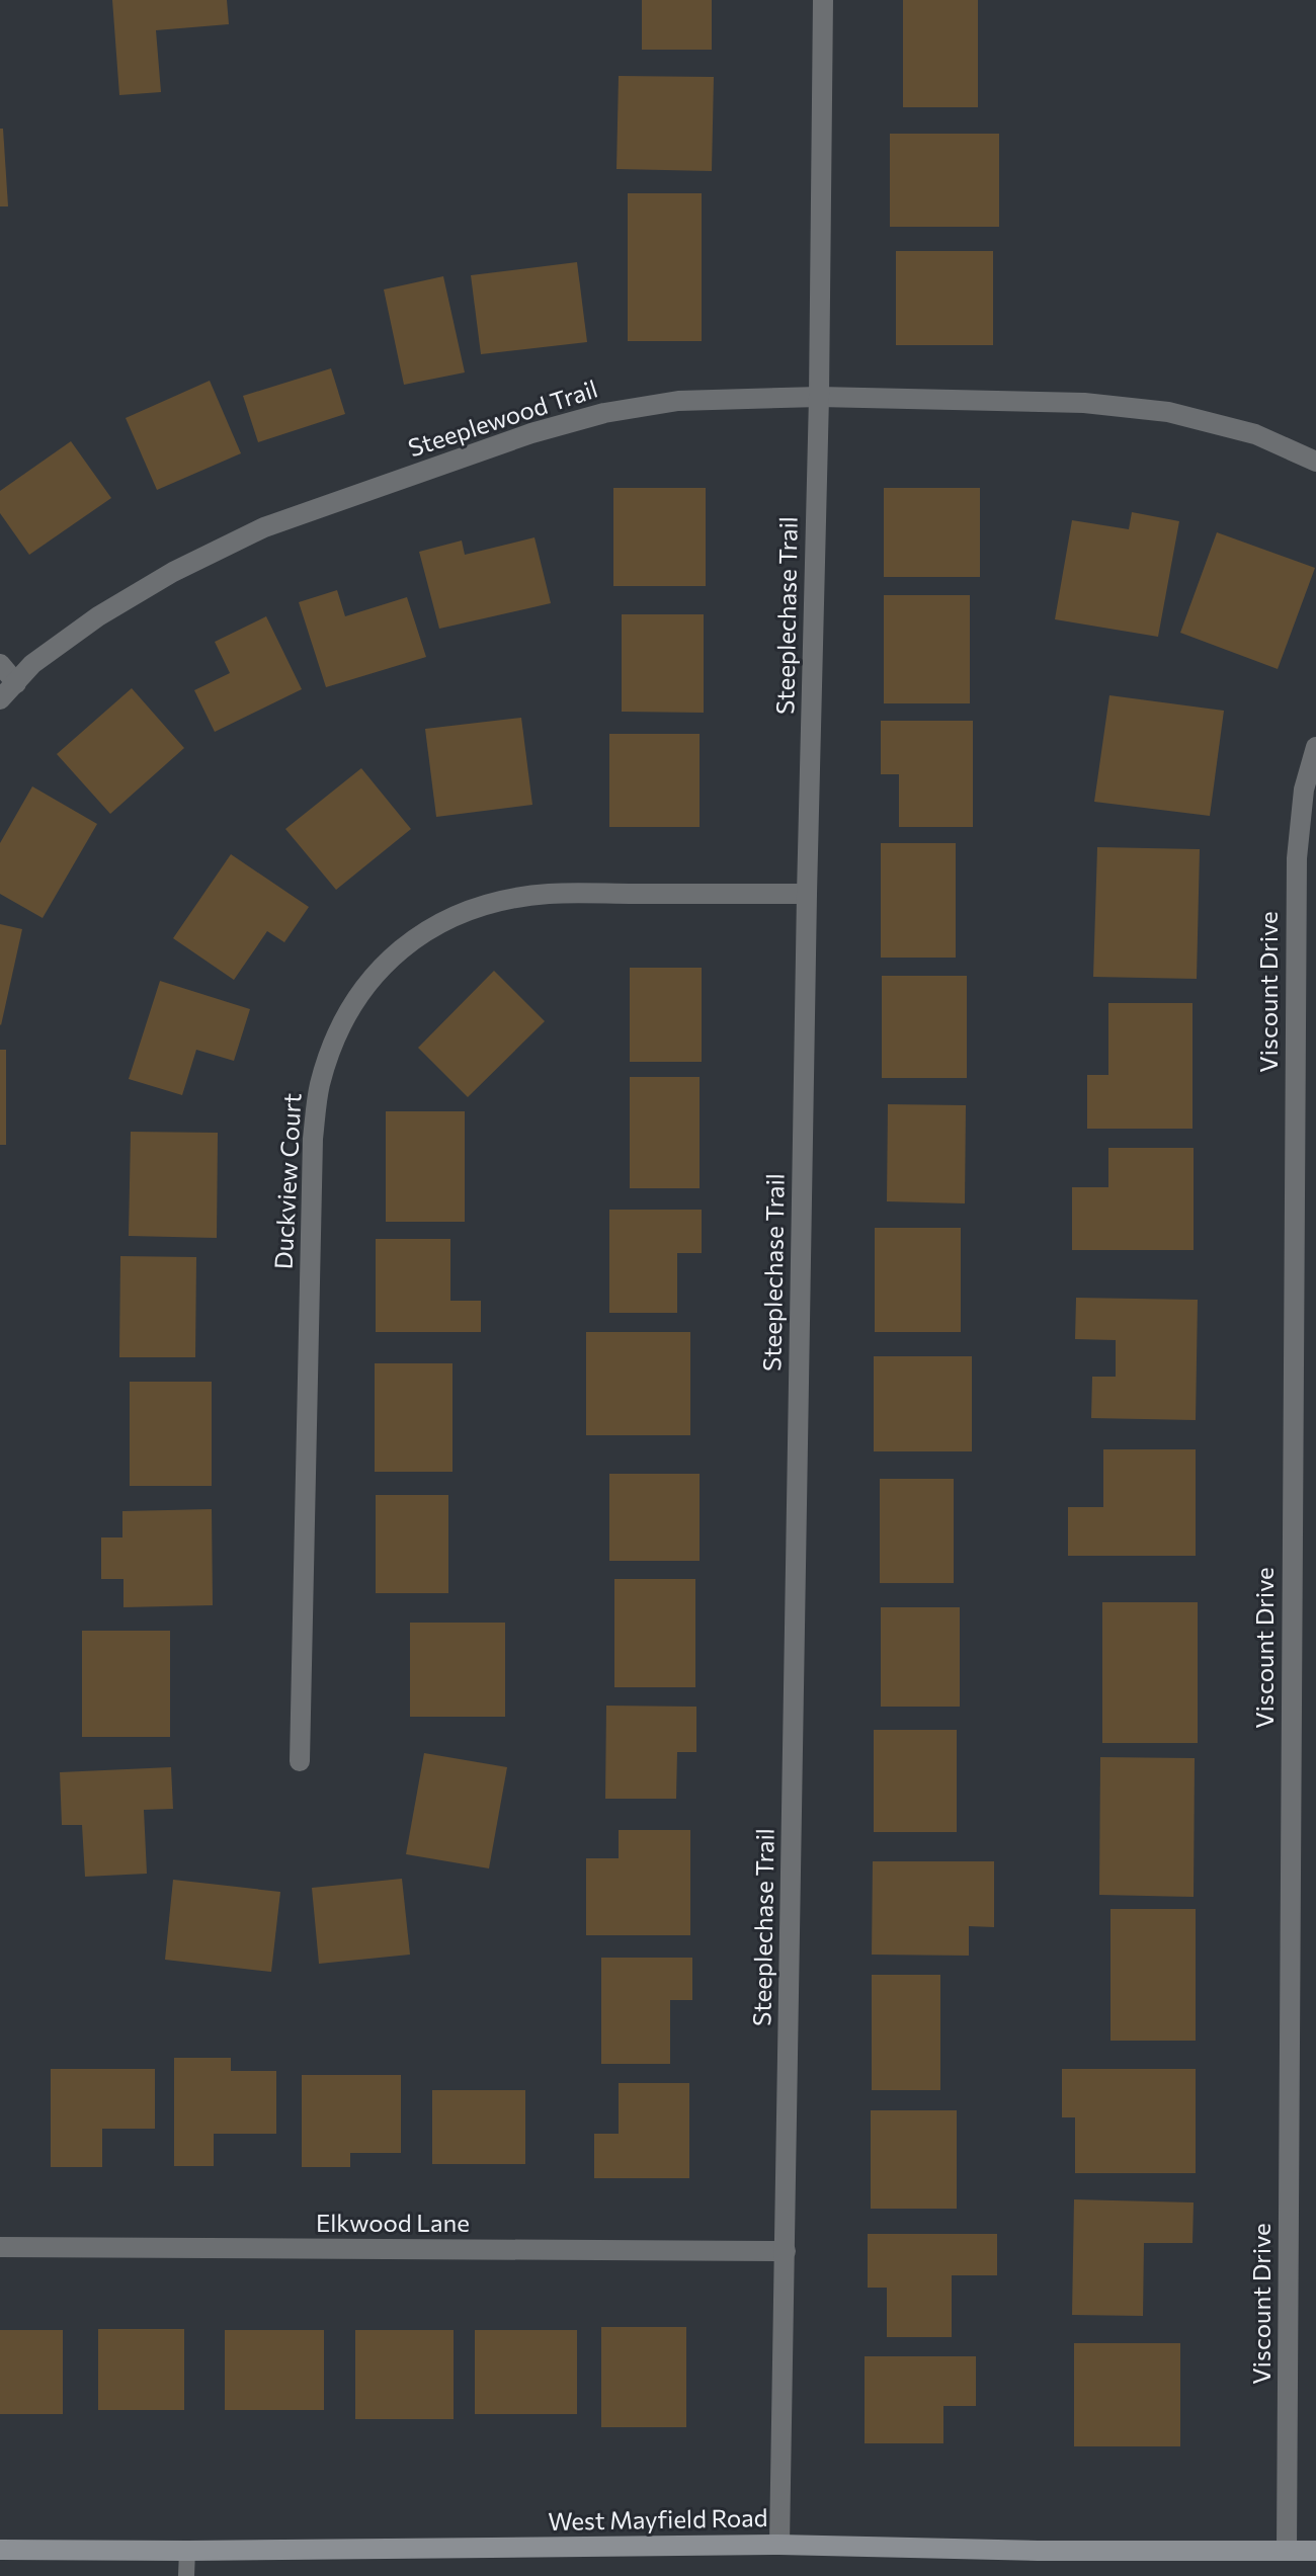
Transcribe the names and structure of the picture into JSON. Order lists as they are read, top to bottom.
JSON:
{
  "streets": {
    "street": [
      "Steeplewood Trail",
      "Steeplechase Trail",
      "Viscount Drive",
      "Duckview Court",
      "Elkwood Lane",
      "West Mayfield Road"
    ]
  },
  "crossings": [
    ["Steeplewood Trail", "Steeplechase Trail"],
    ["Steeplechase Trail", "Duckview Court"],
    ["Steeplechase Trail", "Elkwood Lane"],
    ["Steeplechase Trail", "West Mayfield Road"],
    ["Viscount Drive", "West Mayfield Road"]
  ]
}
